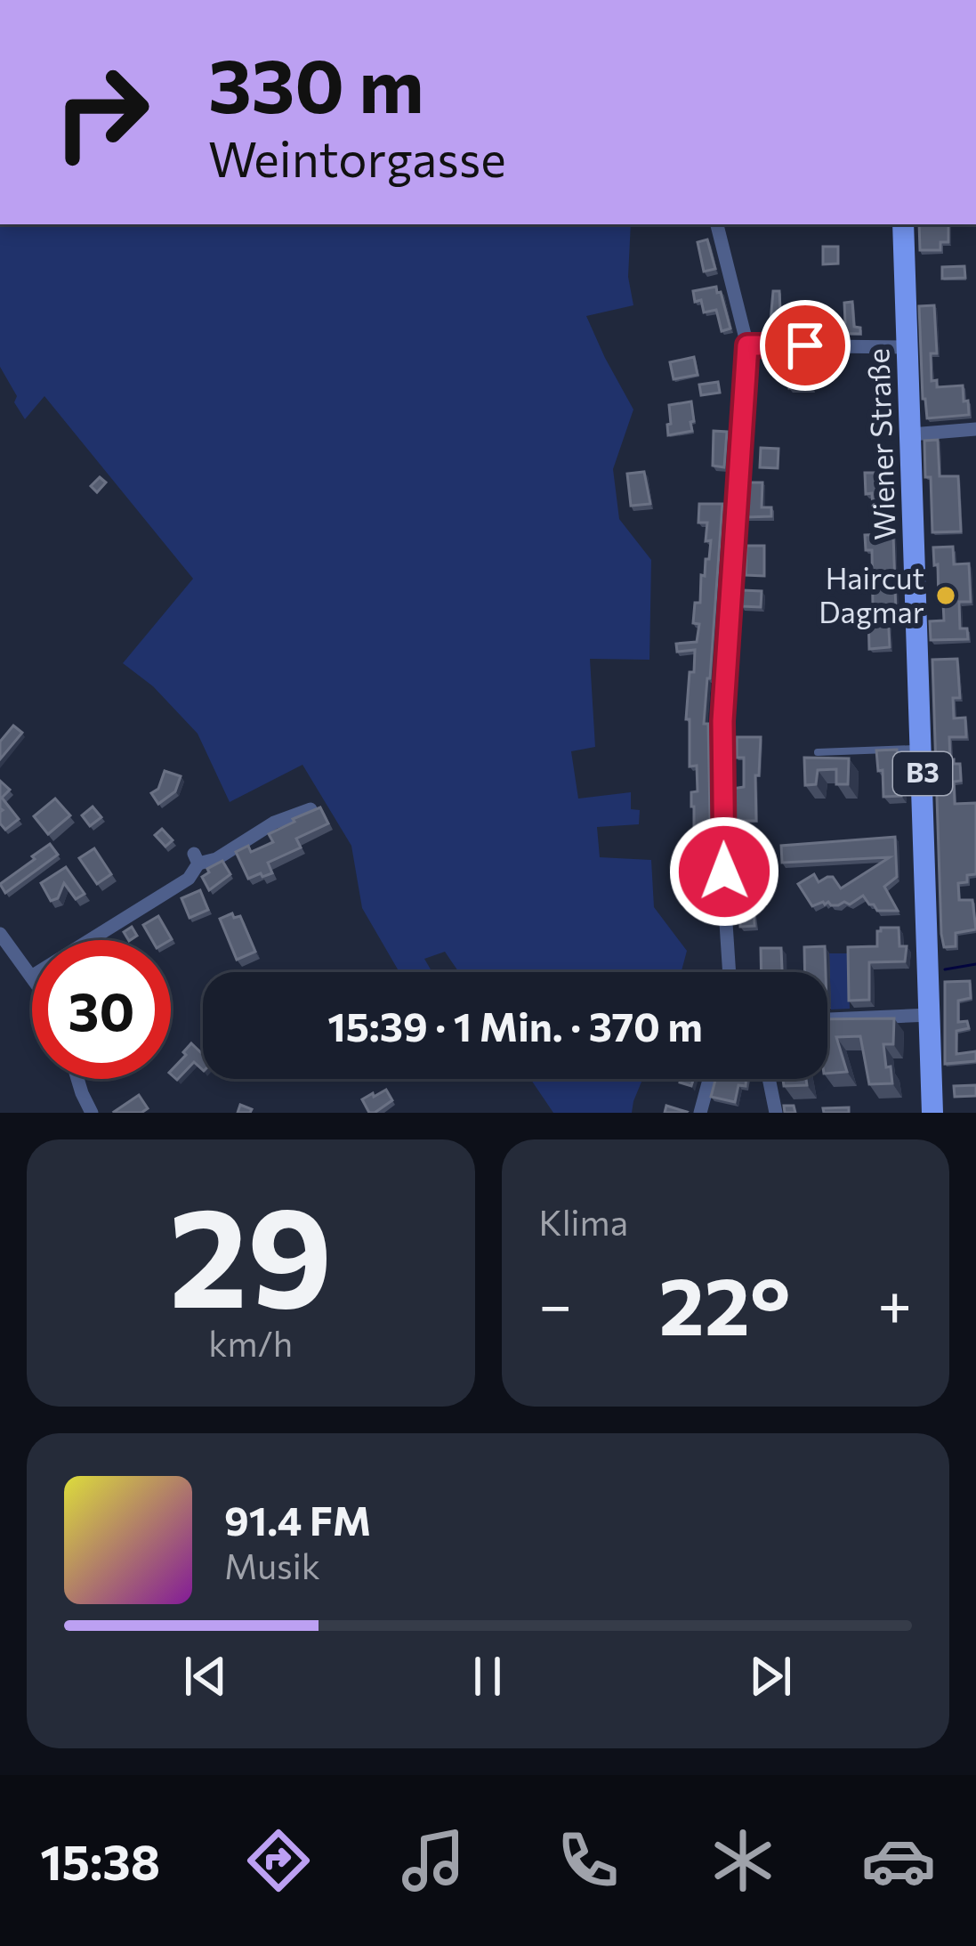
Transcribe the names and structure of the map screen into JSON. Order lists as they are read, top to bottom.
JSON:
{
  "streets": {
    "main road": ["Wiener Straße", "B3"]
  },
  "places": ["Haircut Dagmar"],
  "page": {
    "turn": ["330 m", "Weintorgasse"],
    "limit": "30",
    "trip": "15:39 · 1 Min. · 370 m",
    "tile": [
      ["29", "km/h"],
      "Klima"
    ],
    "heat": ["−", "22°", "+"],
    "song": ["91.4 FM", "Musik"],
    "tabs": "15:38"
  }
}
